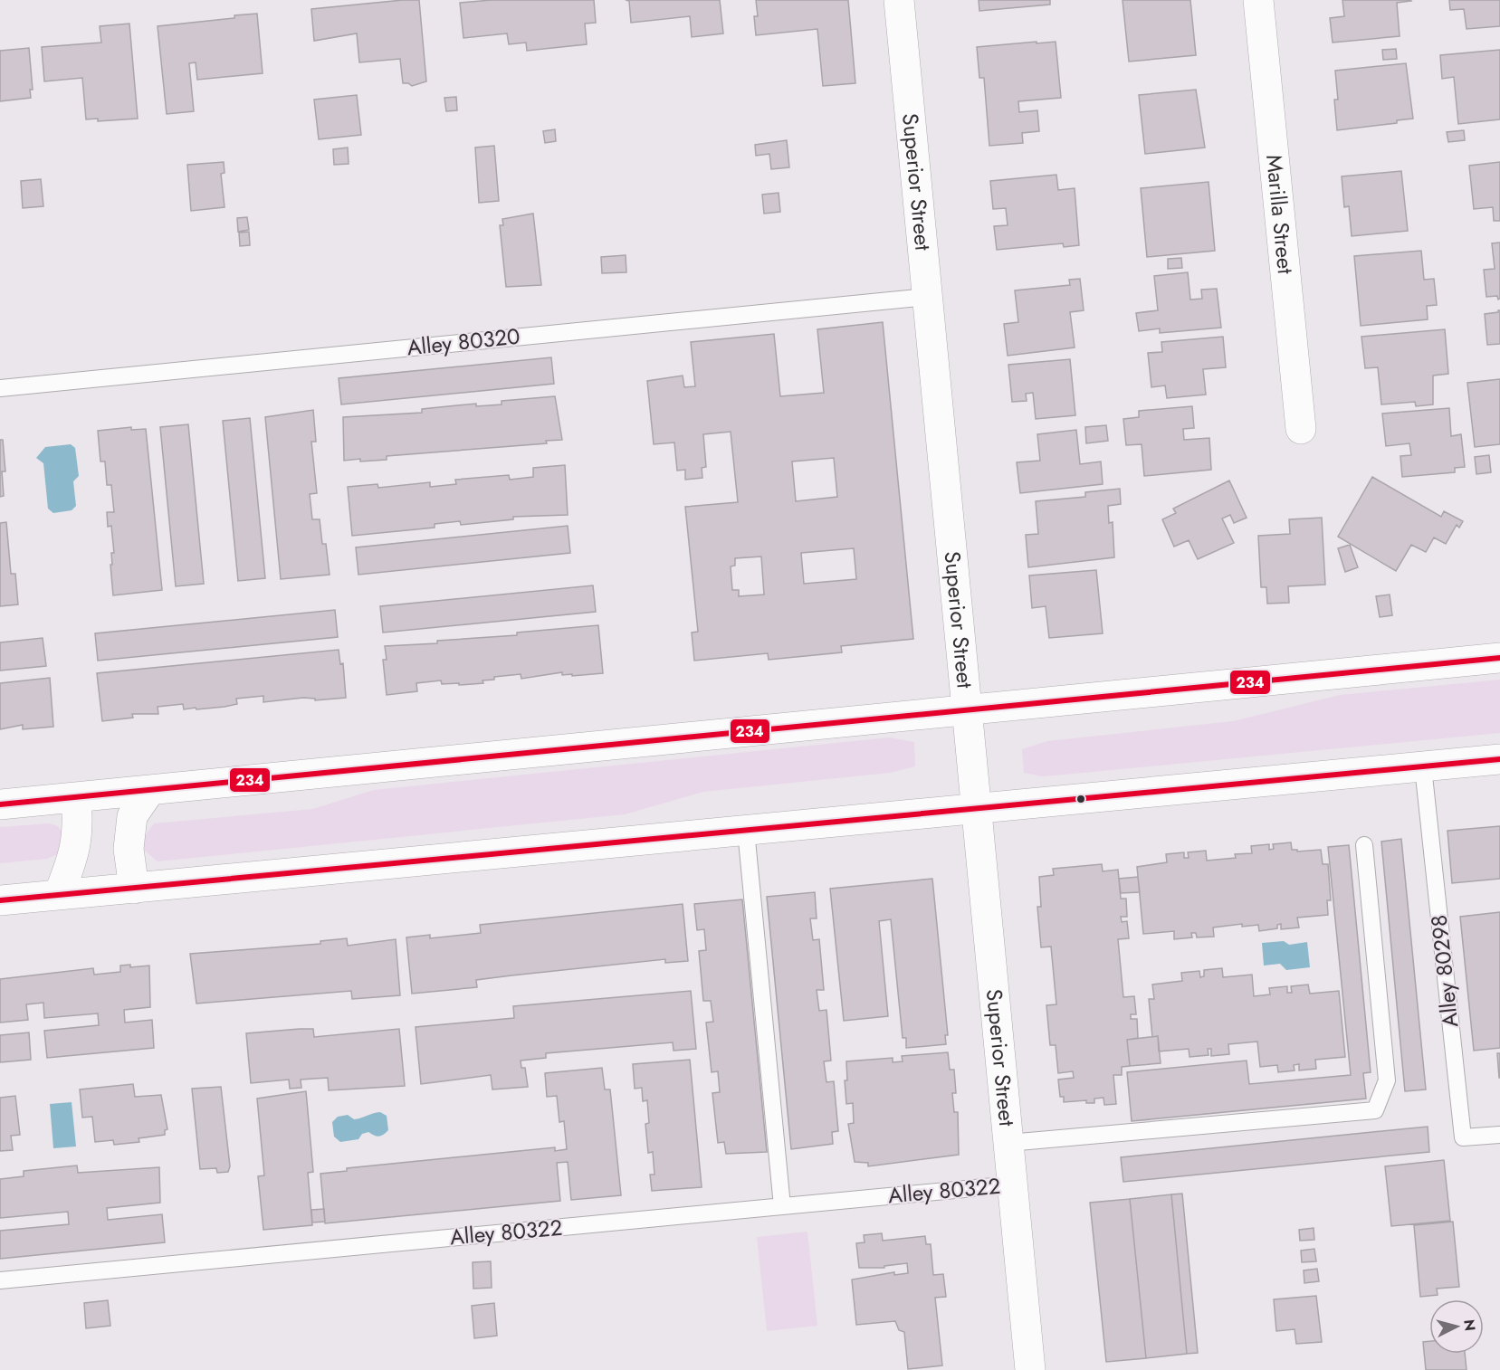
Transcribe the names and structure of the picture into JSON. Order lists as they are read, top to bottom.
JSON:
{
  "streets": {
    "main road": ["Superior Street", "Marilla Street"],
    "lane": ["Alley 80320", "Alley 80298", "Alley 80322"]
  },
  "crossings": [
    ["Superior Street", "Alley 80320"],
    ["Superior Street", "Alley 80322"]
  ],
  "lines": ["transit line 234"],
  "north": "right"
}
